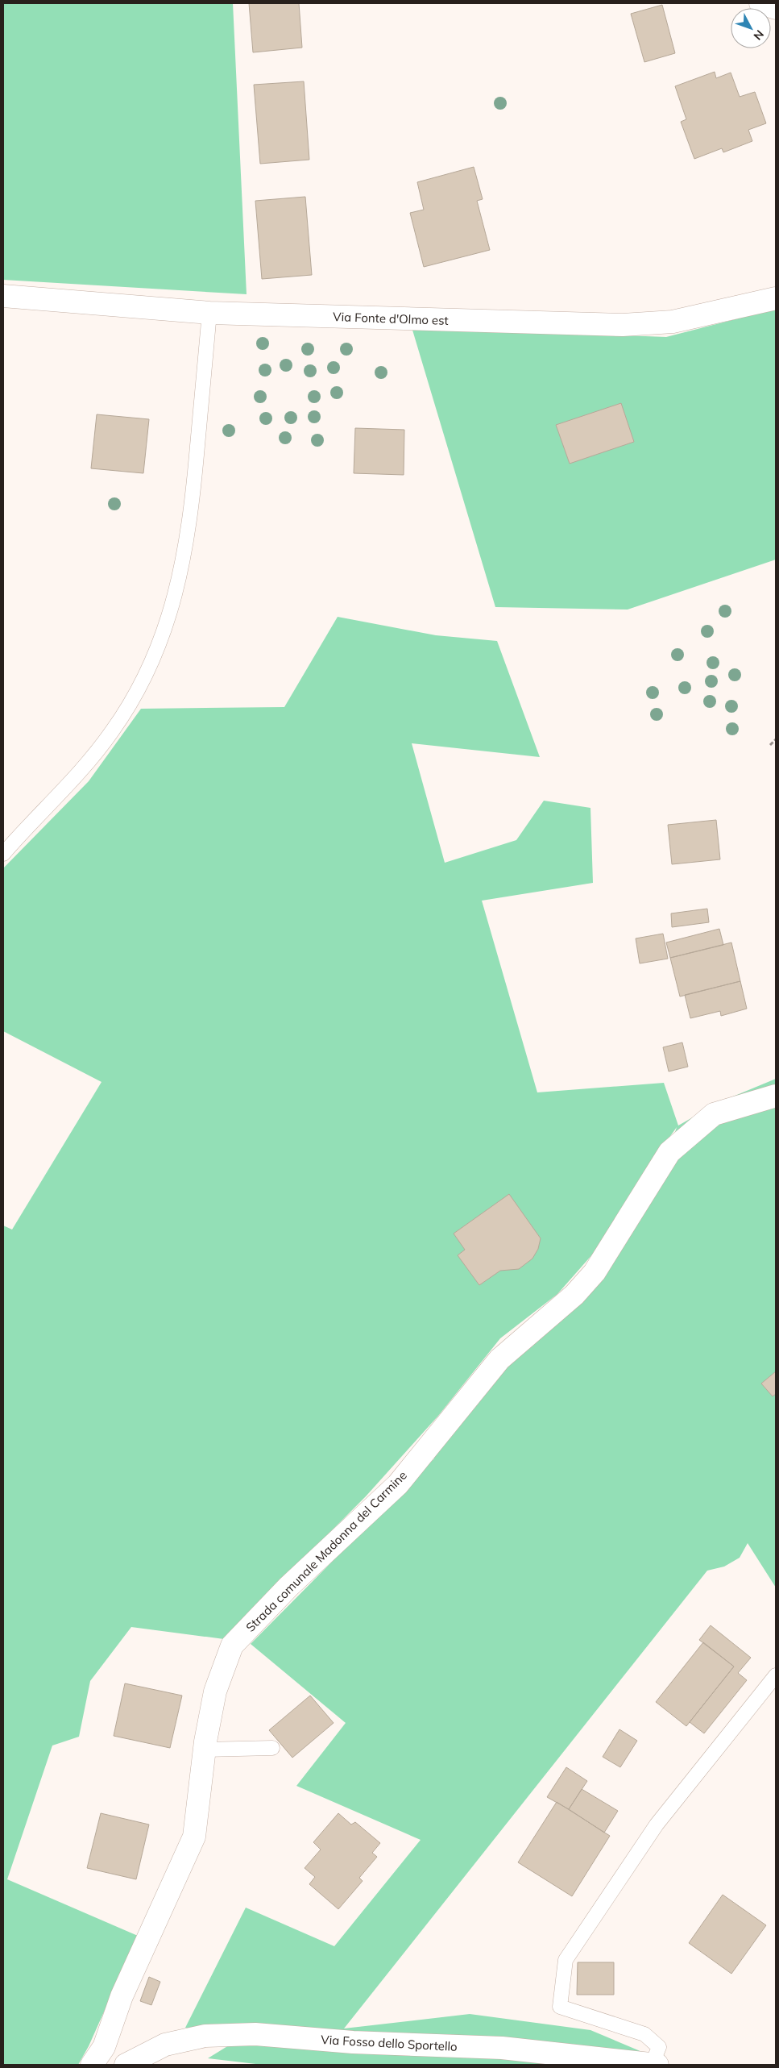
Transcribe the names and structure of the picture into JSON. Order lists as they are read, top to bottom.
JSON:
{
  "streets": {
    "street": ["Via Fonte d'Olmo est", "Strada comunale Madonna del Carmine", "Via Fosso dello Sportello"]
  },
  "north": "bottom right"
}
